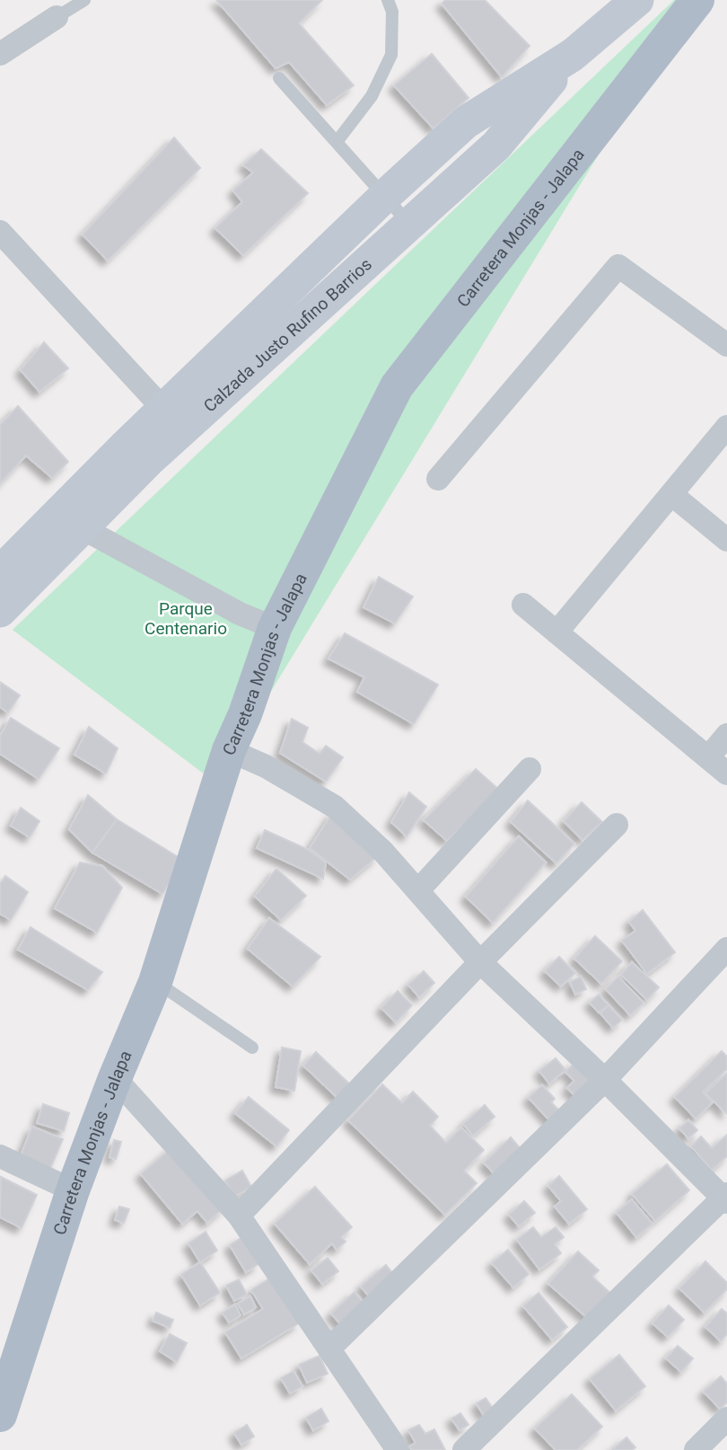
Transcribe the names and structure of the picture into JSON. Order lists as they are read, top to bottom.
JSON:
{
  "streets": {
    "main road": ["Carretera Monjas - Jalapa"],
    "street": ["Calzada Justo Rufino Barrios"]
  },
  "parks": ["Parque Centenario"]
}
